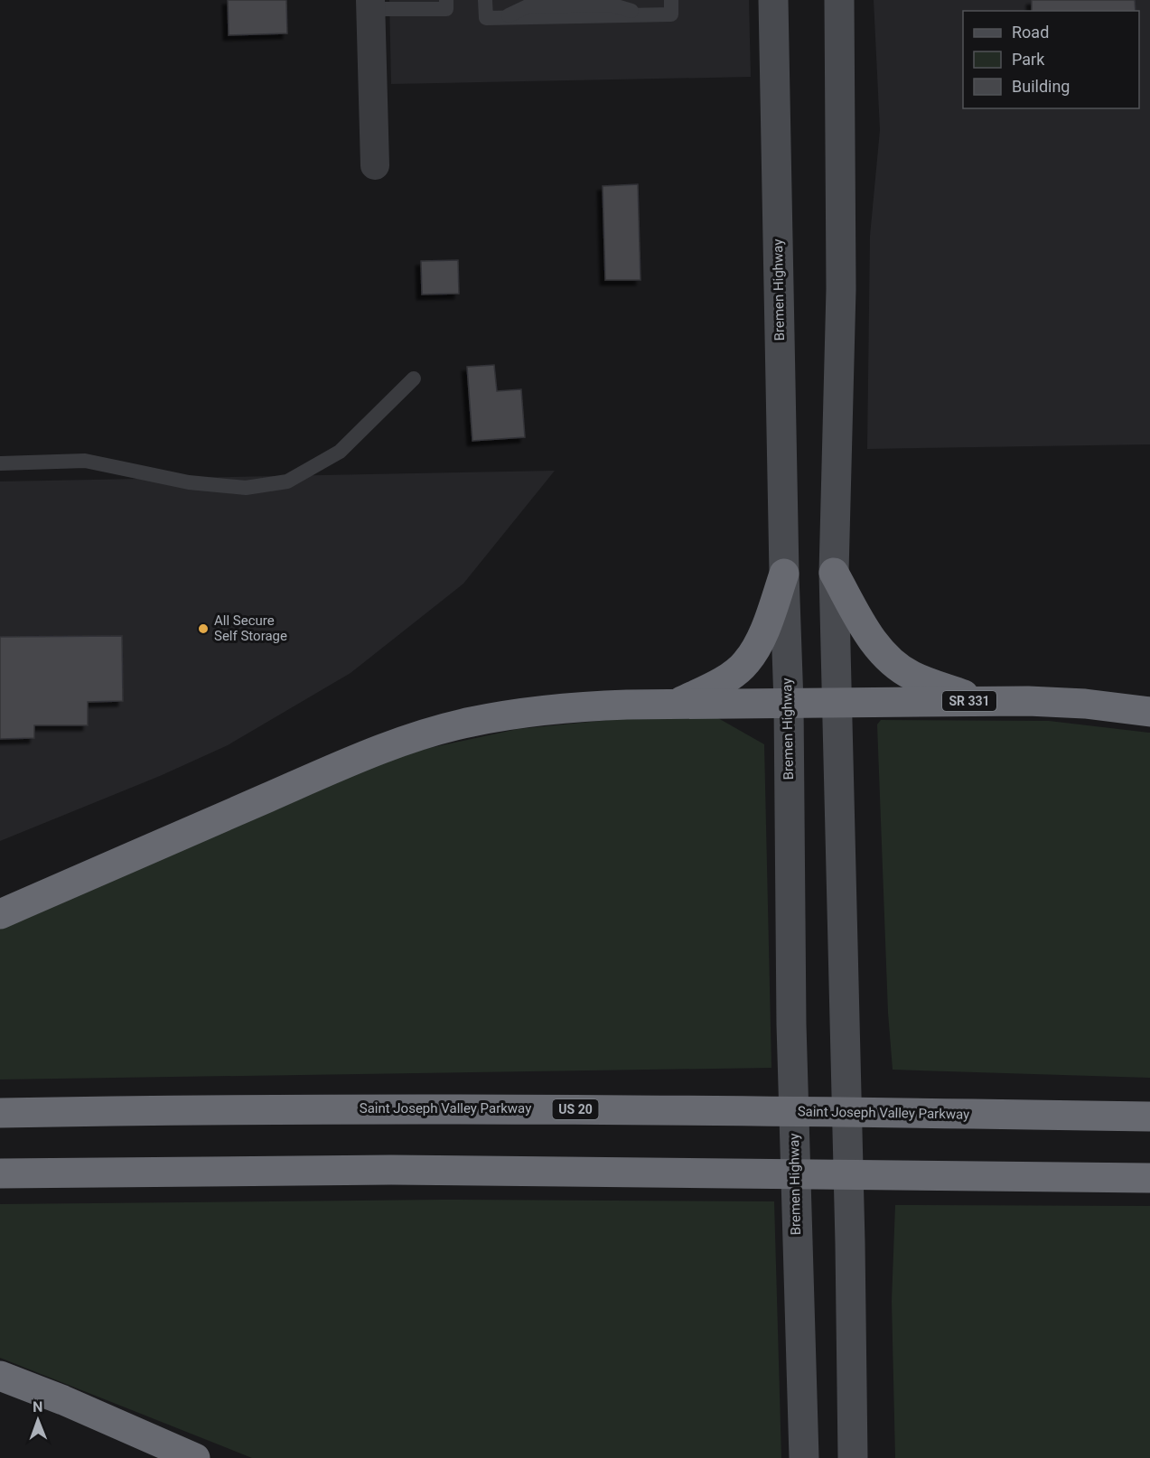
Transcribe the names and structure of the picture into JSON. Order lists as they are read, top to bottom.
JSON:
{
  "streets": {
    "highway": ["SR 331", "Saint Joseph Valley Parkway", "US 20"],
    "main road": ["Bremen Highway"]
  },
  "crossings": [
    ["Bremen Highway", "SR 331"]
  ],
  "places": ["All Secure Self Storage"],
  "legend": ["Road", "Park", "Building"],
  "north": "top"
}
